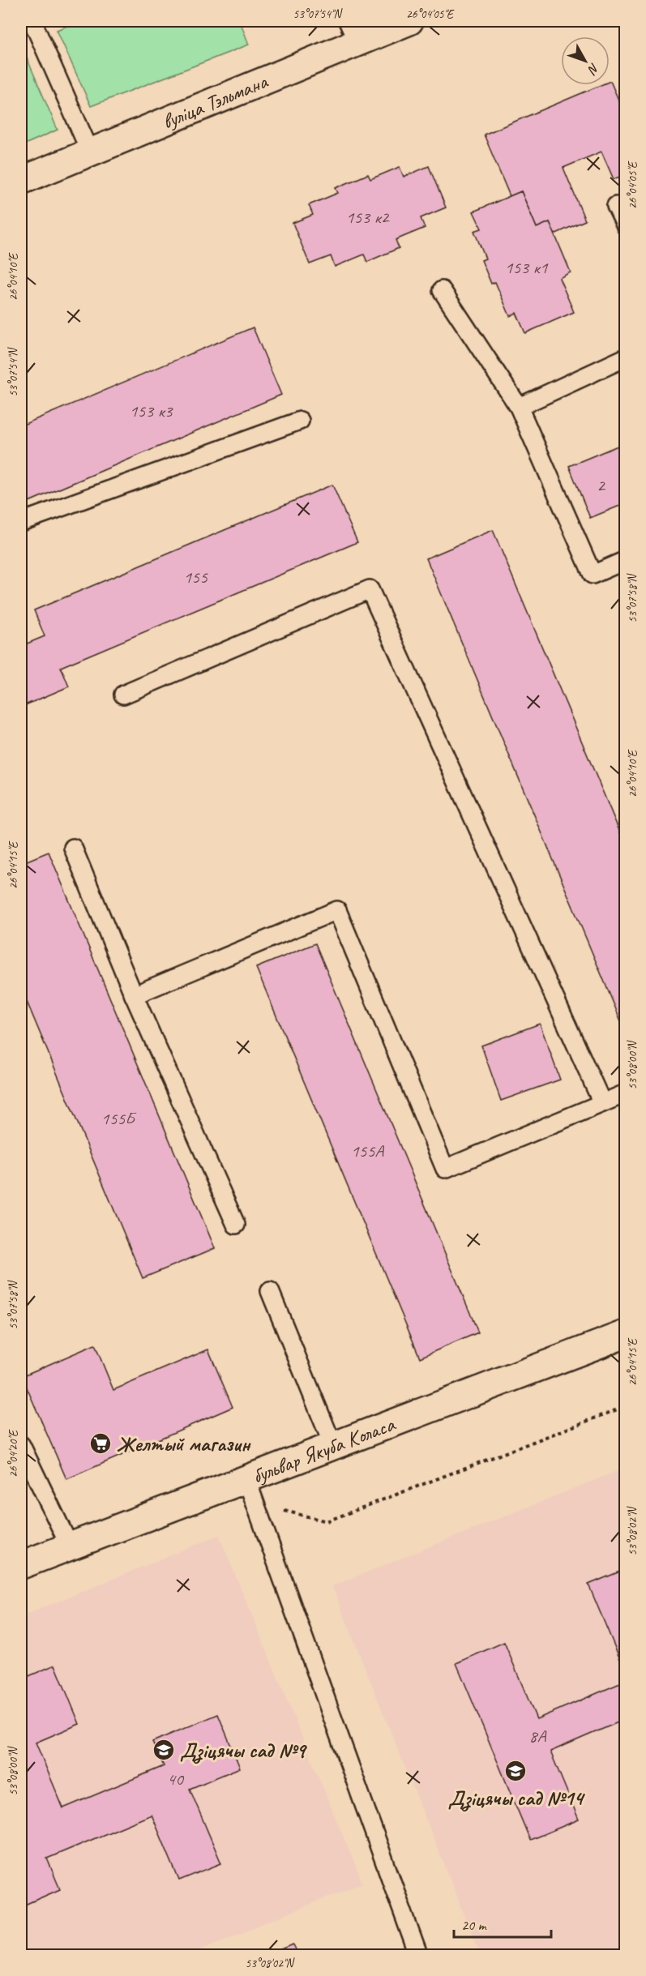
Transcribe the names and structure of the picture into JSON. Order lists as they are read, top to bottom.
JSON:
{
  "streets": {
    "street": ["вуліца Тэльмана", "бульвар Якуба Коласа"]
  },
  "places": {
    "supermarket": ["Желтый магазин"],
    "school or university": ["Дзіцячы сад №9", "Дзіцячы сад №14"]
  },
  "house_numbers": [
    "153 к2",
    "153 к1",
    "153 к3",
    "2",
    "155",
    "155Б",
    "155А",
    "8А",
    "40"
  ],
  "scale_bar": "20 m",
  "north": "bottom right",
  "coordinates": [
    "53°07'54\"N",
    "26°04'05\"E",
    "26°04'10\"E",
    "53°07'58\"N",
    "26°04'15\"E",
    "53°08'00\"N",
    "26°04'20\"E",
    "53°08'02\"N"
  ]
}
